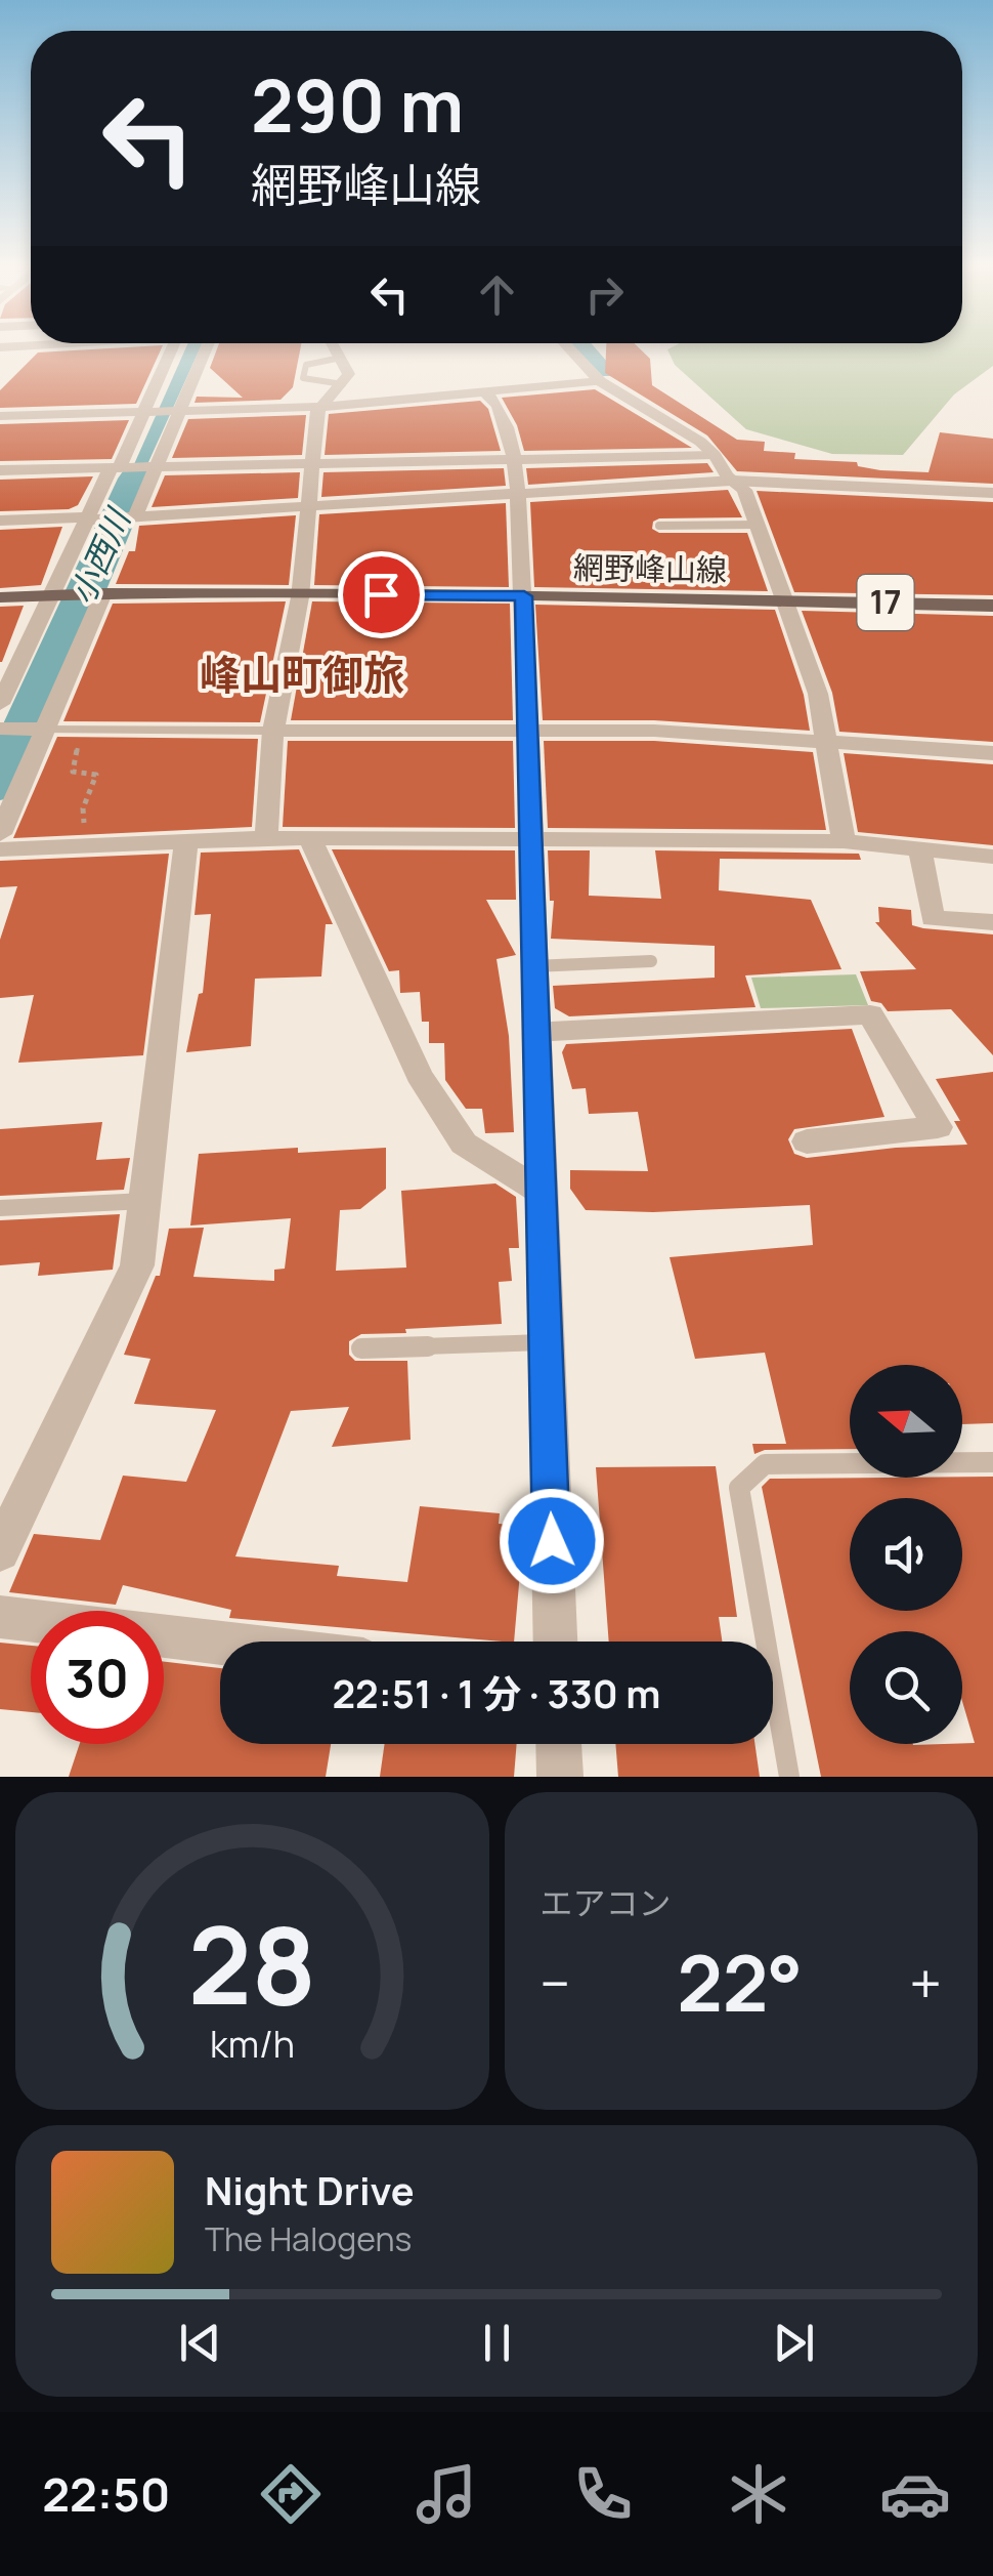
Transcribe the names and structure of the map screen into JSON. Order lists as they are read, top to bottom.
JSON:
{
  "streets": {
    "main road": ["網野峰山線", "17"]
  },
  "districts": ["峰山町御旅"],
  "water": ["小西川"],
  "north": "left",
  "page": {
    "turn": ["290 m", "網野峰山線"],
    "limit": "30",
    "trip": "22:51 · 1 分 · 330 m",
    "tile": "エアコン",
    "heat": ["−", "22°", "+"],
    "song": ["Night Drive", "The Halogens"],
    "tabs": "22:50",
    "gauge": ["28", "km/h"]
  }
}
